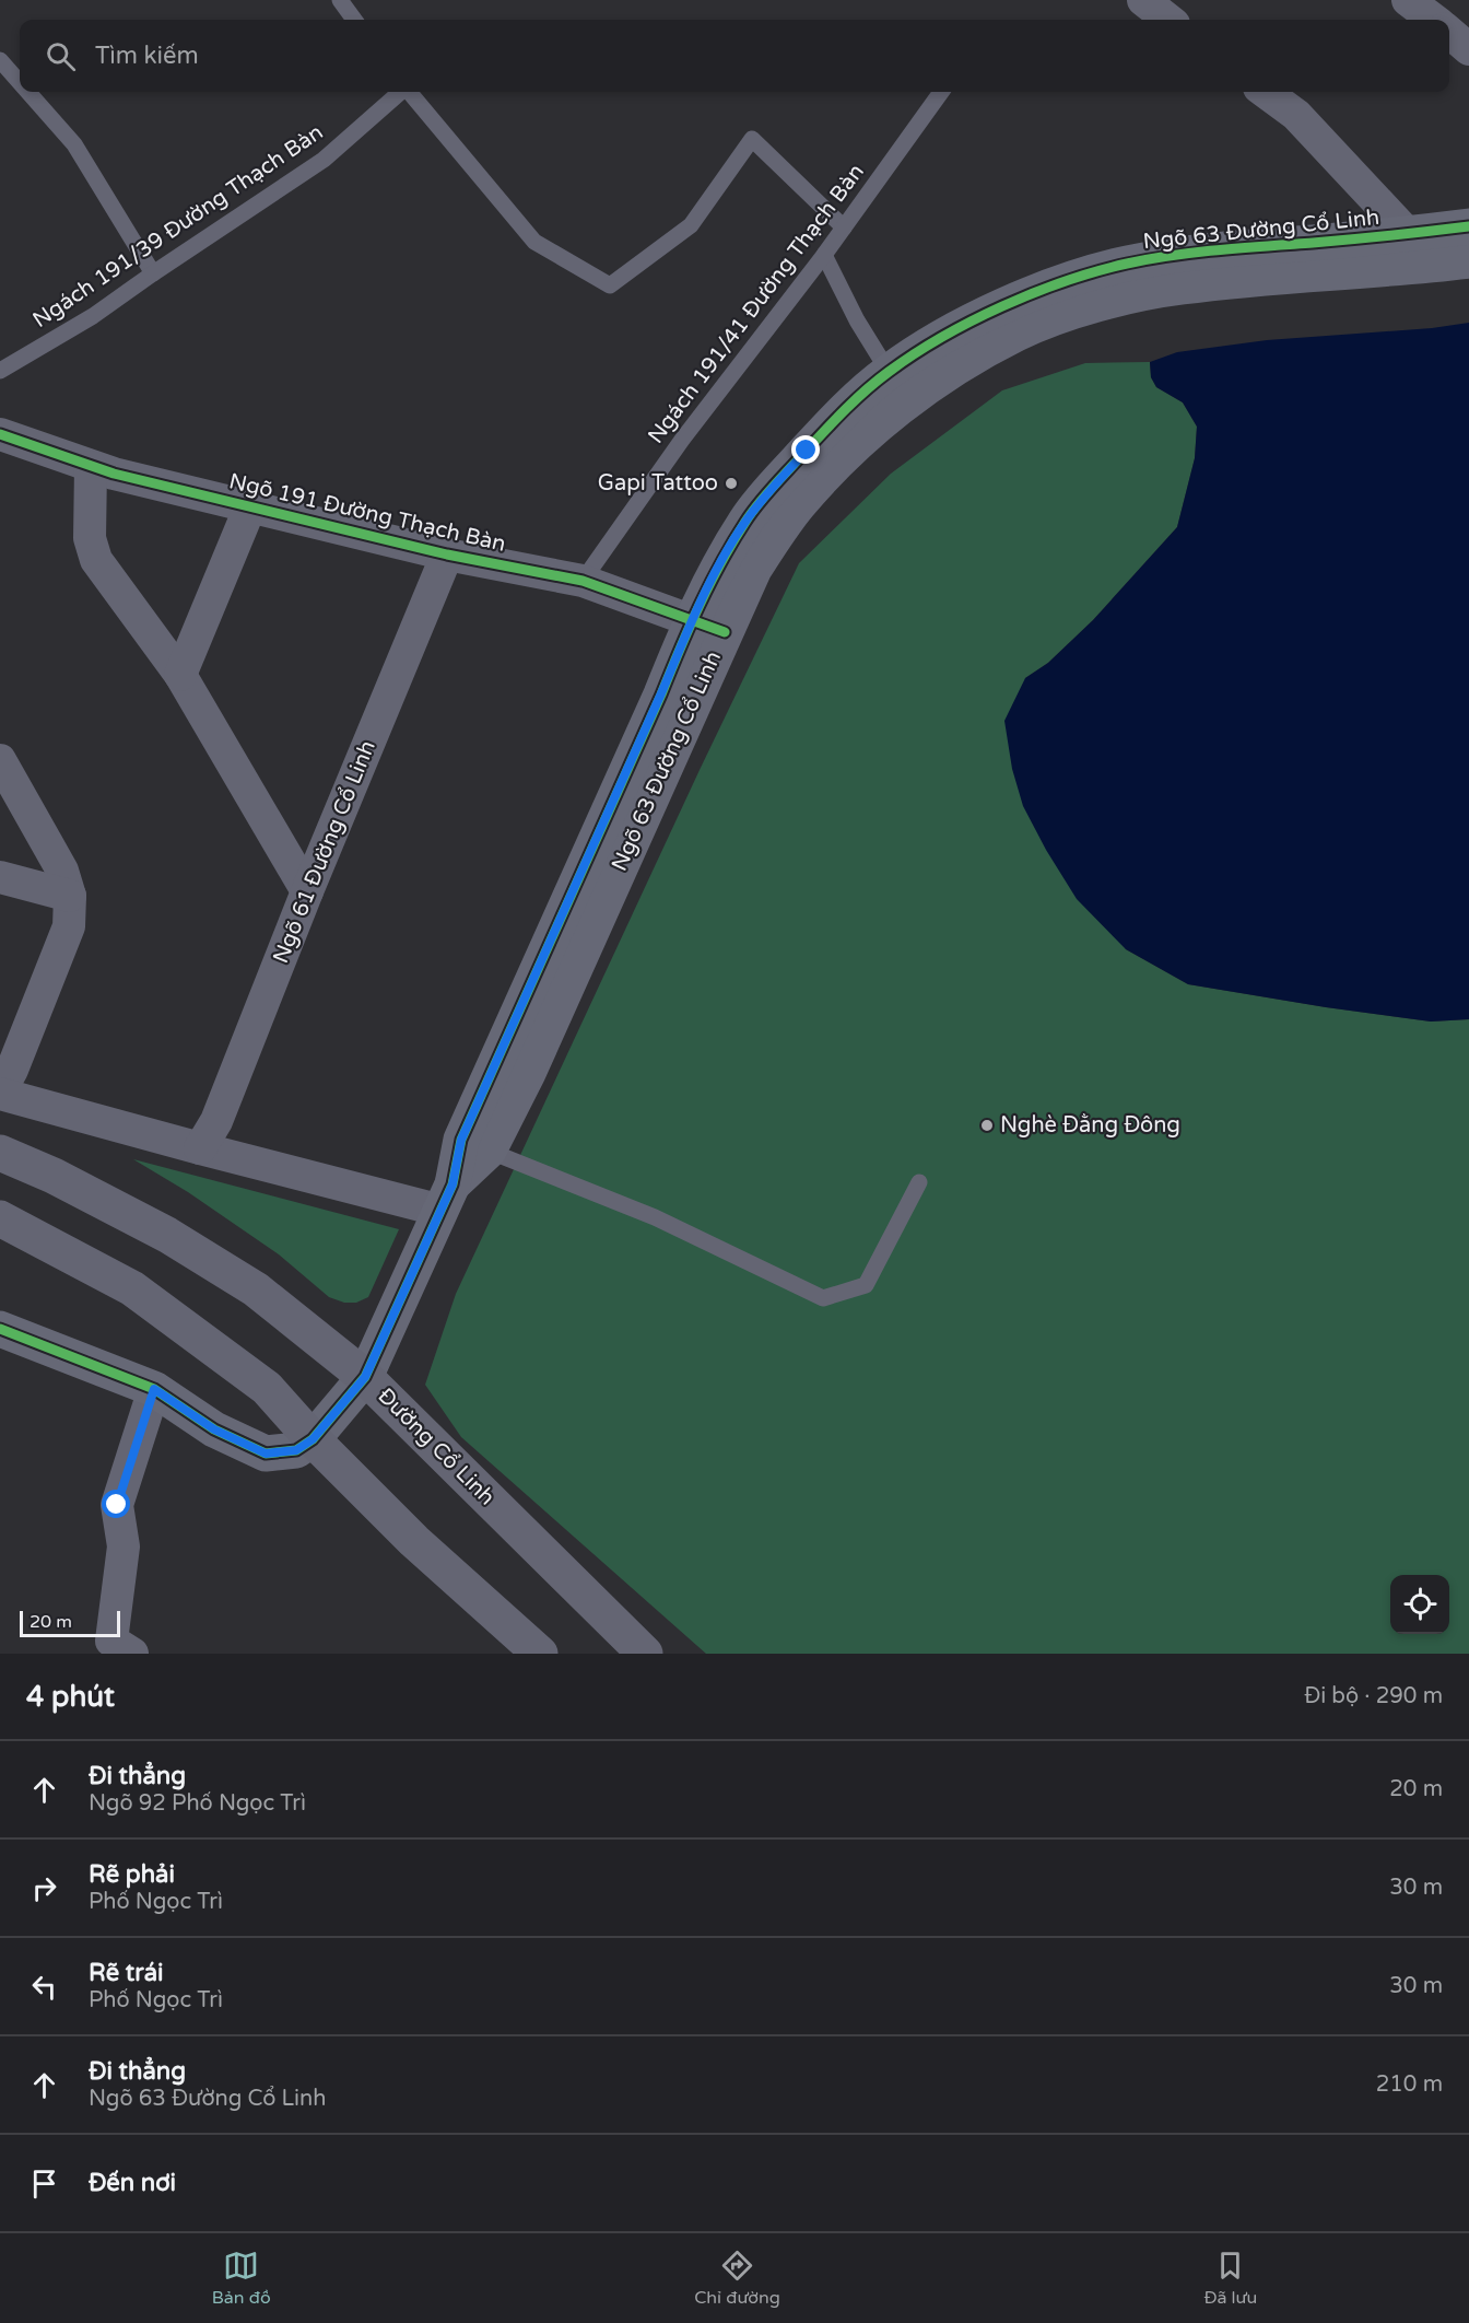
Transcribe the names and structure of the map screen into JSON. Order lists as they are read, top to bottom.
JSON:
{
  "streets": {
    "main road": ["Đường Cổ Linh"],
    "street": ["Ngõ 63 Đường Cổ Linh", "Ngõ 191 Đường Thạch Bàn", "Ngõ 61 Đường Cổ Linh"],
    "lane": ["Ngách 191/39 Đường Thạch Bàn", "Ngách 191/41 Đường Thạch Bàn"]
  },
  "crossings": [
    ["Ngõ 63 Đường Cổ Linh", "Ngõ 191 Đường Thạch Bàn"],
    ["Ngõ 63 Đường Cổ Linh", "Đường Cổ Linh"],
    ["Ngách 191/41 Đường Thạch Bàn", "Ngõ 191 Đường Thạch Bàn"],
    ["Ngõ 191 Đường Thạch Bàn", "Ngõ 61 Đường Cổ Linh"]
  ],
  "places": ["Gapi Tattoo", "Nghè Đằng Đông"],
  "scale_bar": "20 m",
  "page": {
    "search": "Tìm kiếm",
    "scale": "20 m",
    "heading": ["4 phút", "Đi bộ · 290 m"],
    "list": [
      ["Đi thẳng", "Ngõ 92 Phố Ngọc Trì", "20 m"],
      ["Rẽ phải", "Phố Ngọc Trì", "30 m"],
      ["Rẽ trái", "Phố Ngọc Trì", "30 m"],
      ["Đi thẳng", "Ngõ 63 Đường Cổ Linh", "210 m"],
      "Đến nơi"
    ],
    "nav": ["Bản đồ", "Chỉ đường", "Đã lưu"]
  }
}
